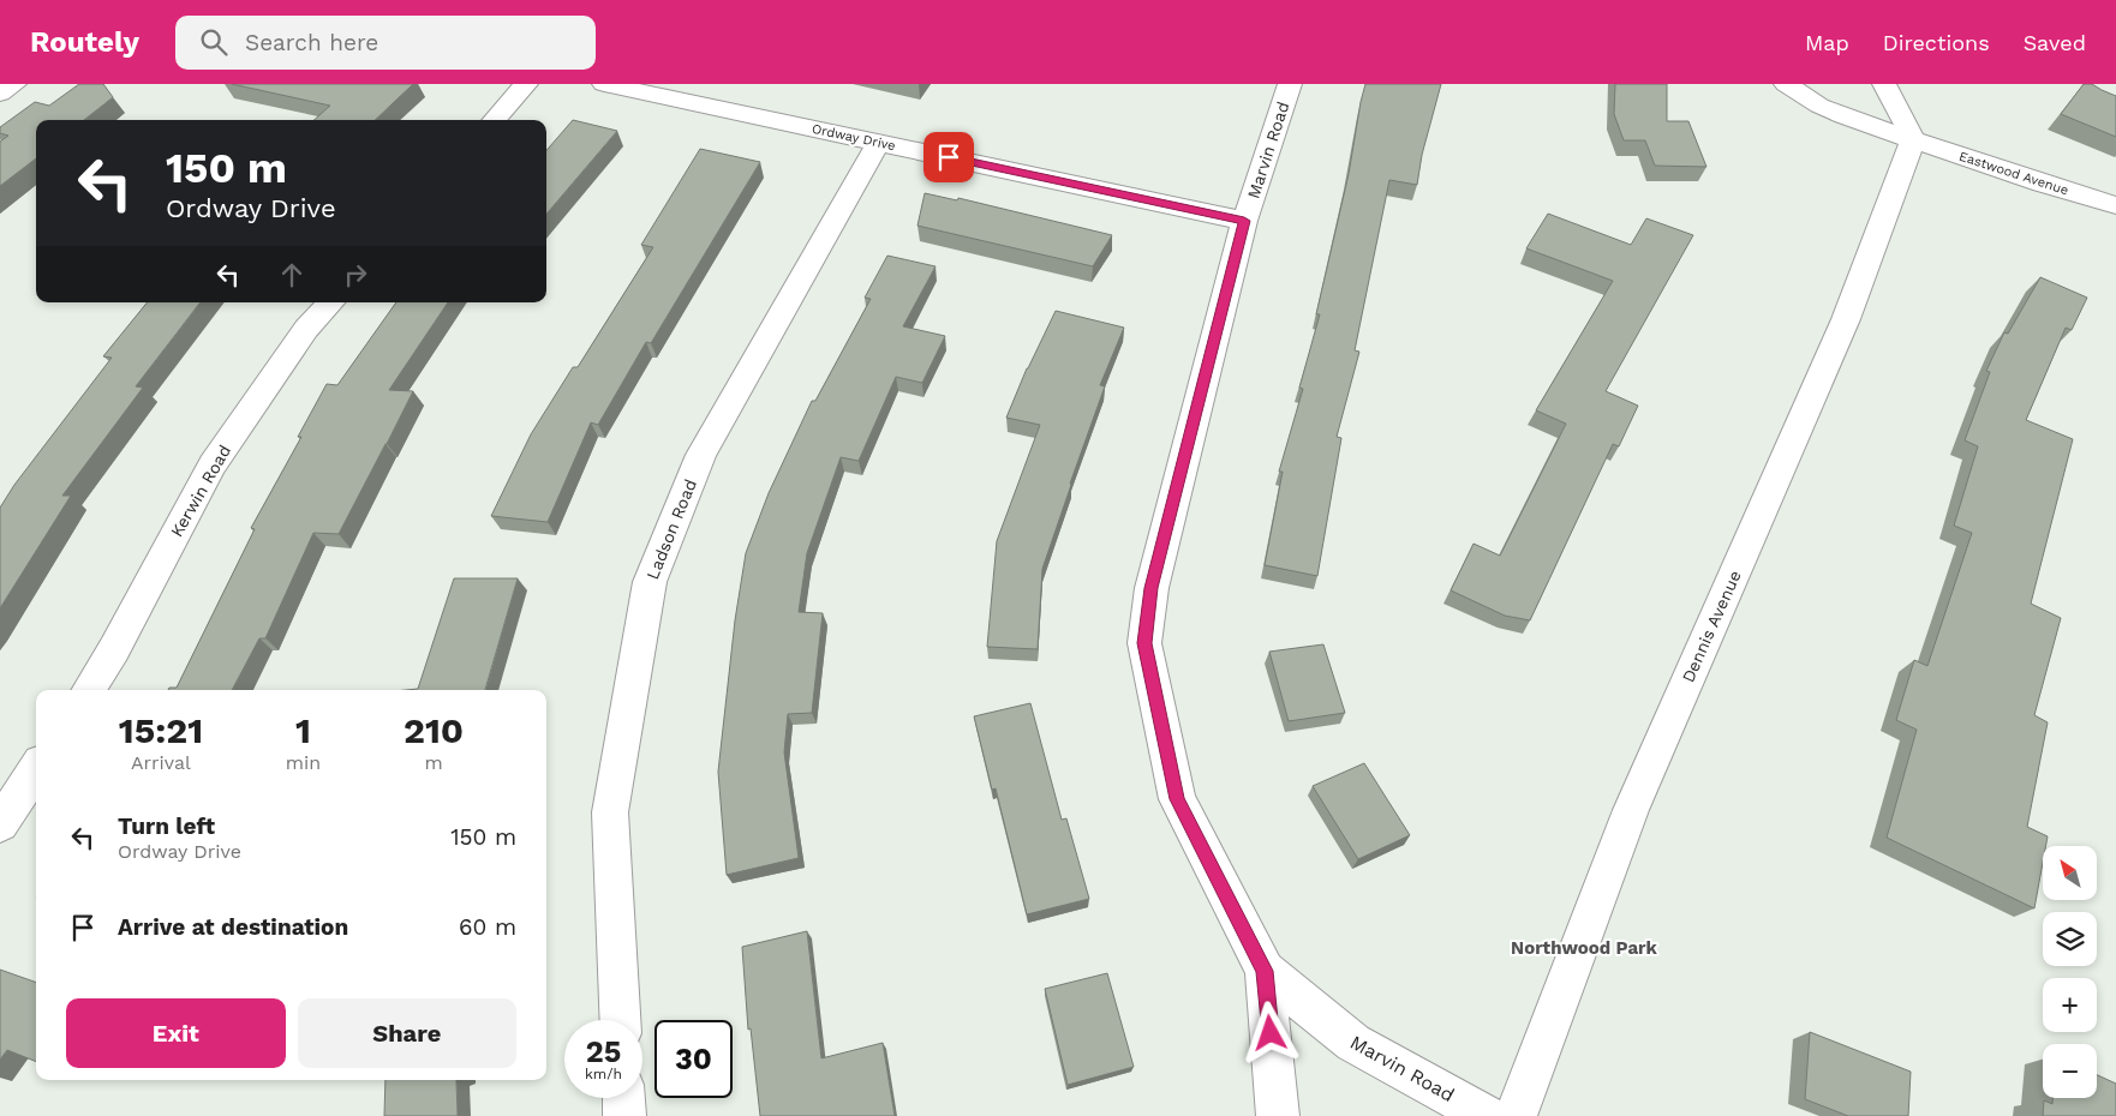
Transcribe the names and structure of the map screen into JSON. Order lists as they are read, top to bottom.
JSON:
{
  "streets": {
    "street": [
      "Ordway Drive",
      "Marvin Road",
      "Eastwood Avenue",
      "Kerwin Road",
      "Ladson Road",
      "Dennis Avenue"
    ]
  },
  "crossings": [
    ["Ordway Drive", "Marvin Road"],
    ["Ordway Drive", "Ladson Road"],
    ["Eastwood Avenue", "Dennis Avenue"]
  ],
  "districts": ["Northwood Park"],
  "north": "top left",
  "page": {
    "header": "Routely",
    "search": "Search here",
    "nav": ["Map", "Directions", "Saved"],
    "turn": ["150 m", "Ordway Drive"],
    "eta": [
      "15:21",
      "Arrival",
      "1",
      "min",
      "210",
      "m"
    ],
    "list": [
      {
        "name": "Turn left",
        "note": "Ordway Drive",
        "value": "150 m"
      },
      {
        "name": "Arrive at destination",
        "value": "60 m"
      }
    ],
    "map_buttons": ["+", "−"],
    "buttons": ["Exit", "Share"],
    "speed": "25 km/h",
    "limit": "30"
  }
}
